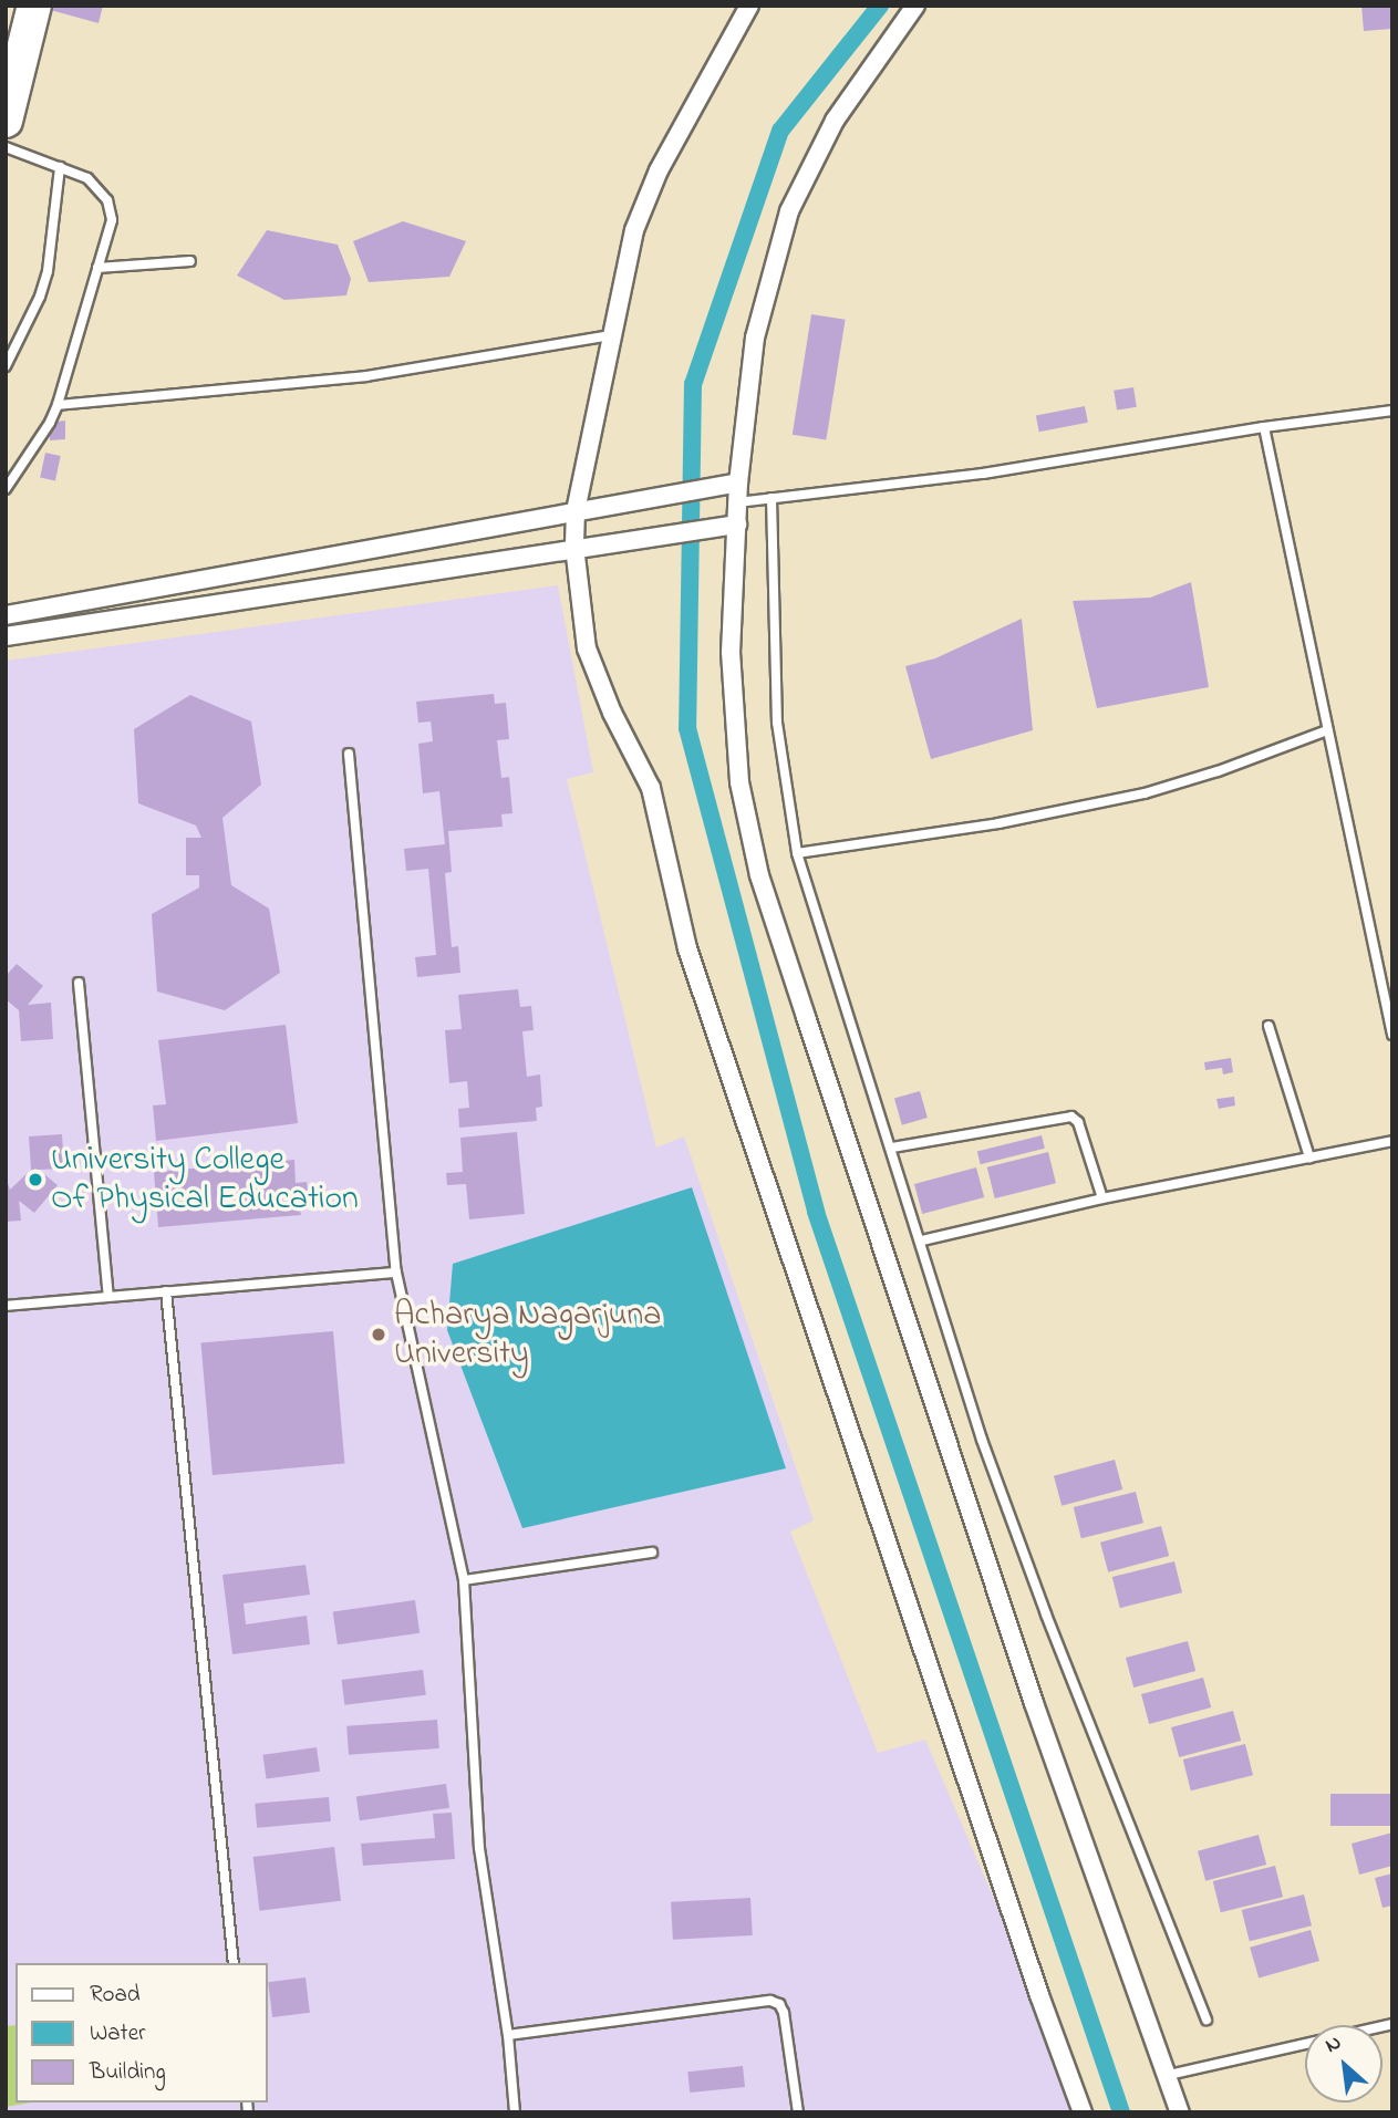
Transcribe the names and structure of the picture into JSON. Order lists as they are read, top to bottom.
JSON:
{
  "places": ["University College Of Physical Education", "Acharya Nagarjuna University"],
  "legend": ["Road", "Water", "Building"],
  "north": "top left"
}
